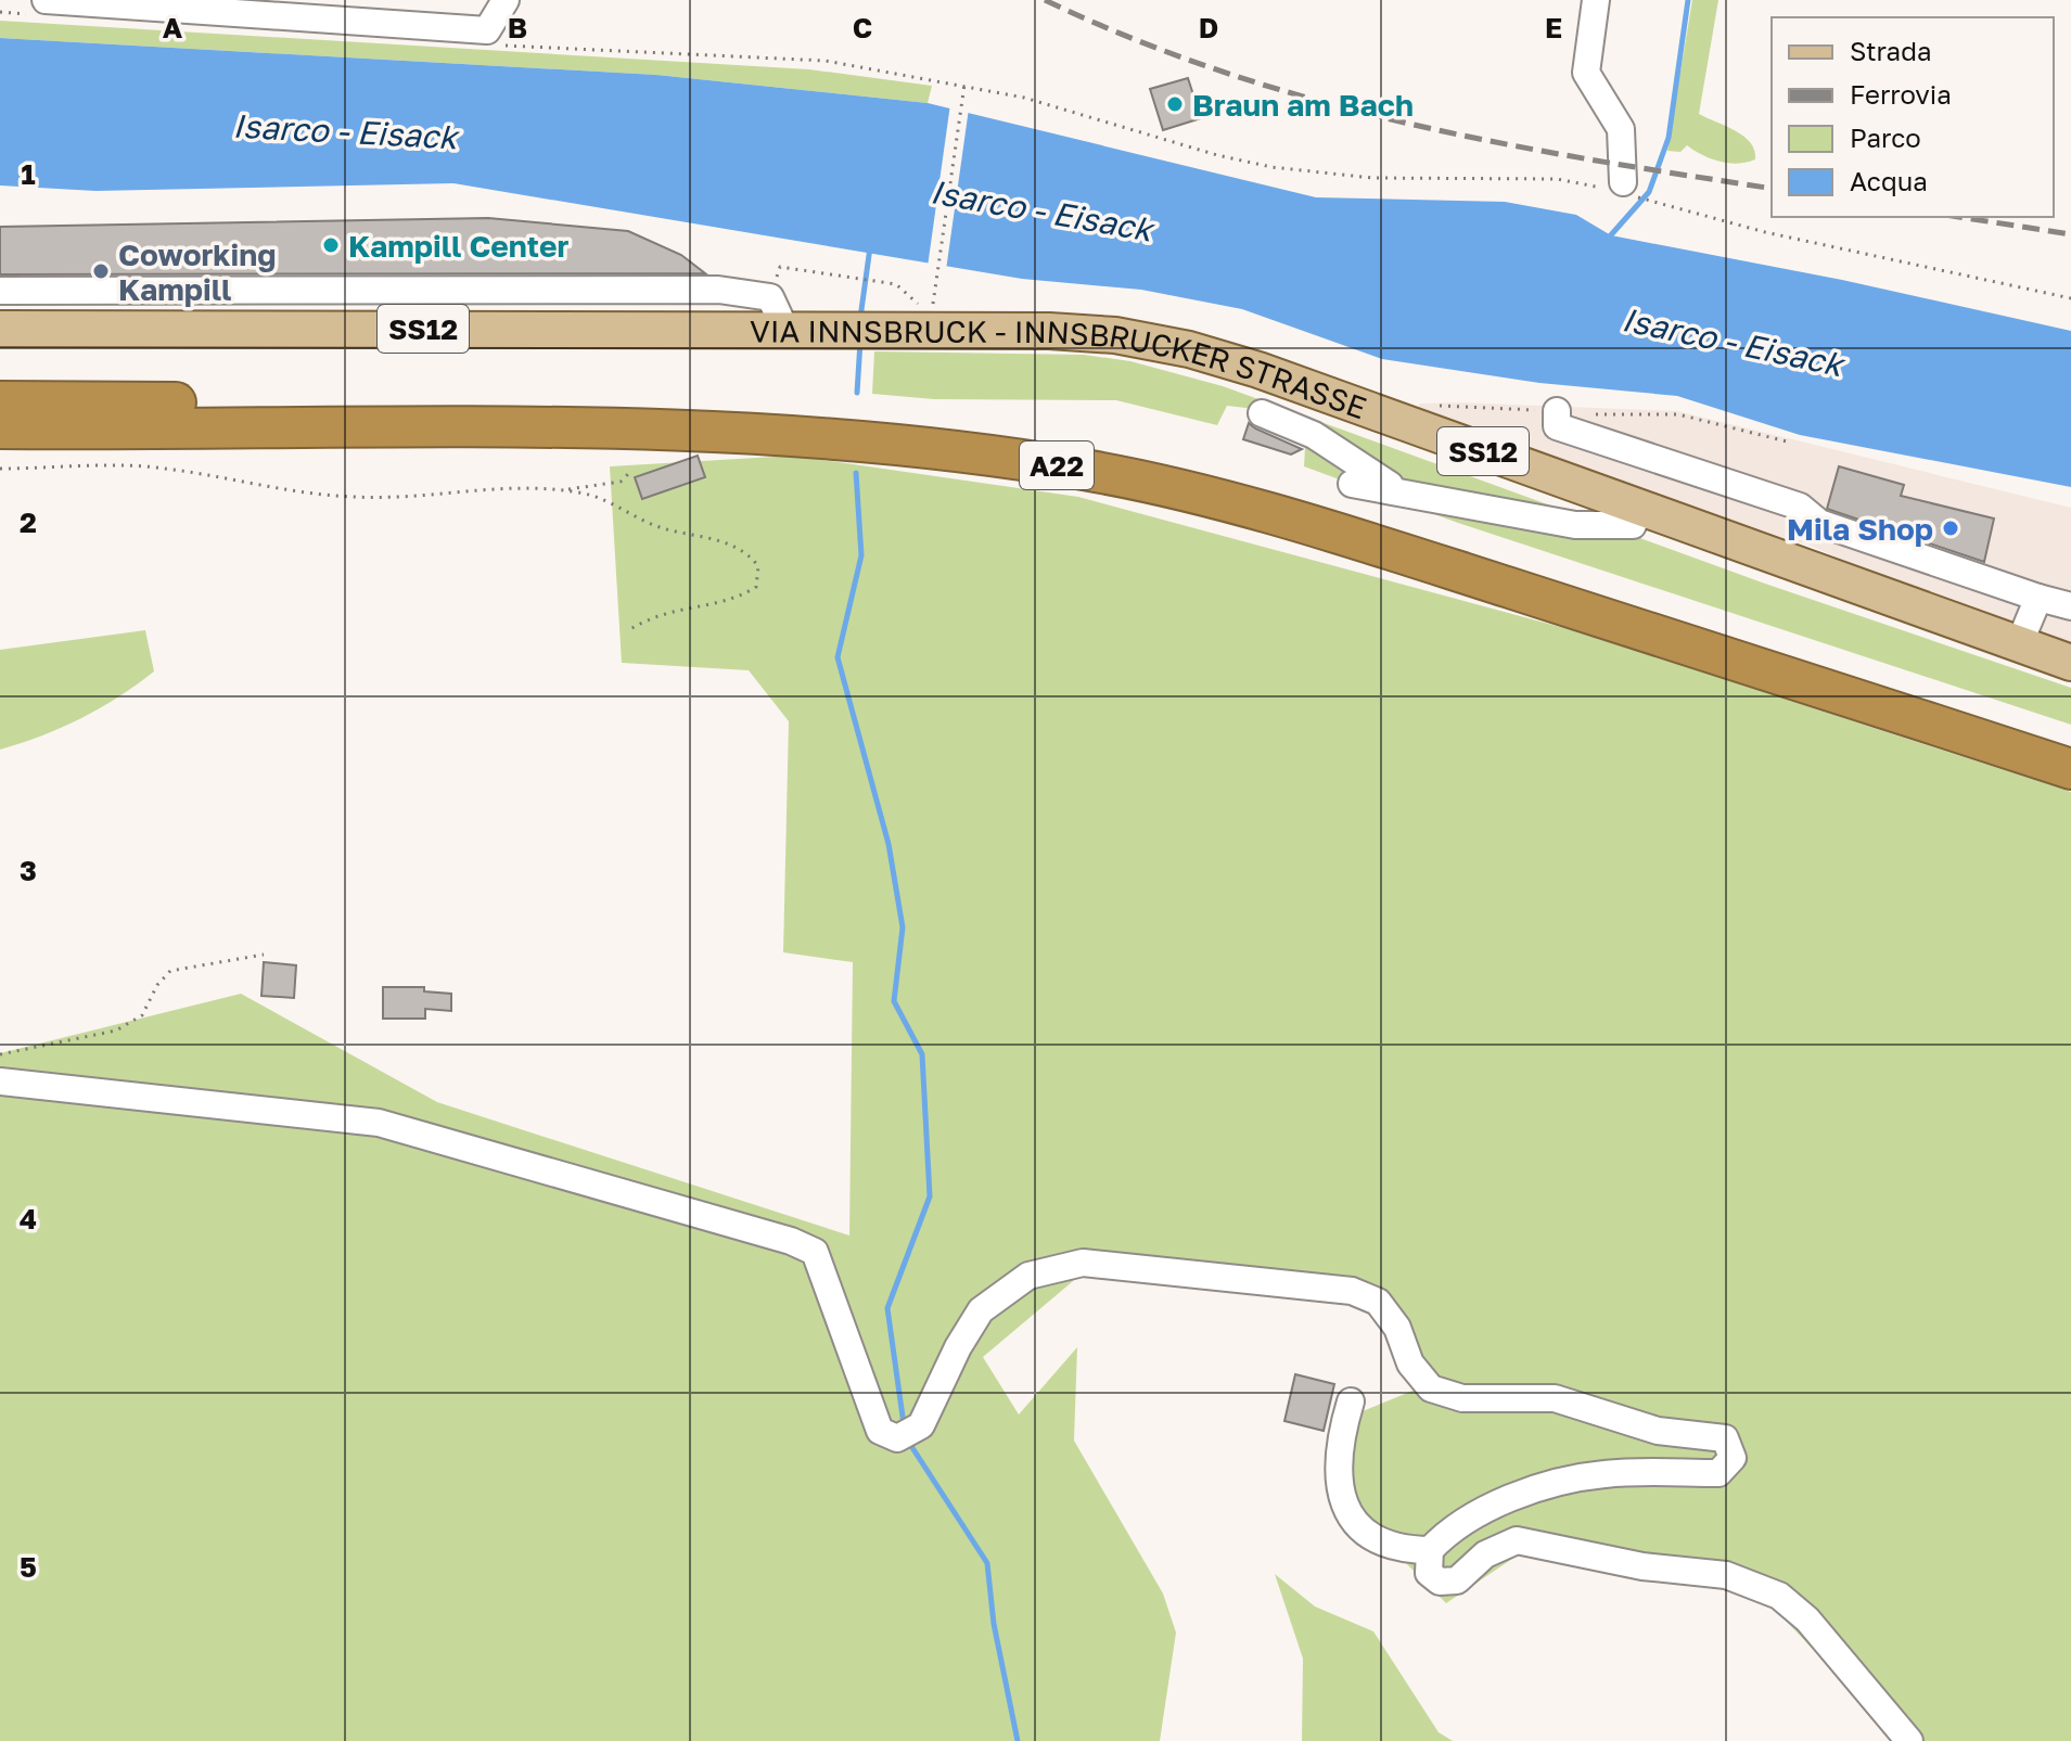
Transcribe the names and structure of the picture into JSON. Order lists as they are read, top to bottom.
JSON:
{
  "streets": {
    "highway": ["A22"],
    "main road": ["SS12", "VIA INNSBRUCK - INNSBRUCKER STRASSE"]
  },
  "water": ["Isarco - Eisack"],
  "places": [
    "Braun am Bach",
    "Kampill Center",
    "Coworking Kampill",
    "Mila Shop"
  ],
  "legend": [
    "Strada",
    "Ferrovia",
    "Parco",
    "Acqua"
  ],
  "grid": {
    "columns": [
      "A",
      "B",
      "C",
      "D",
      "E"
    ],
    "rows": [
      "1",
      "2",
      "3",
      "4",
      "5"
    ]
  }
}
